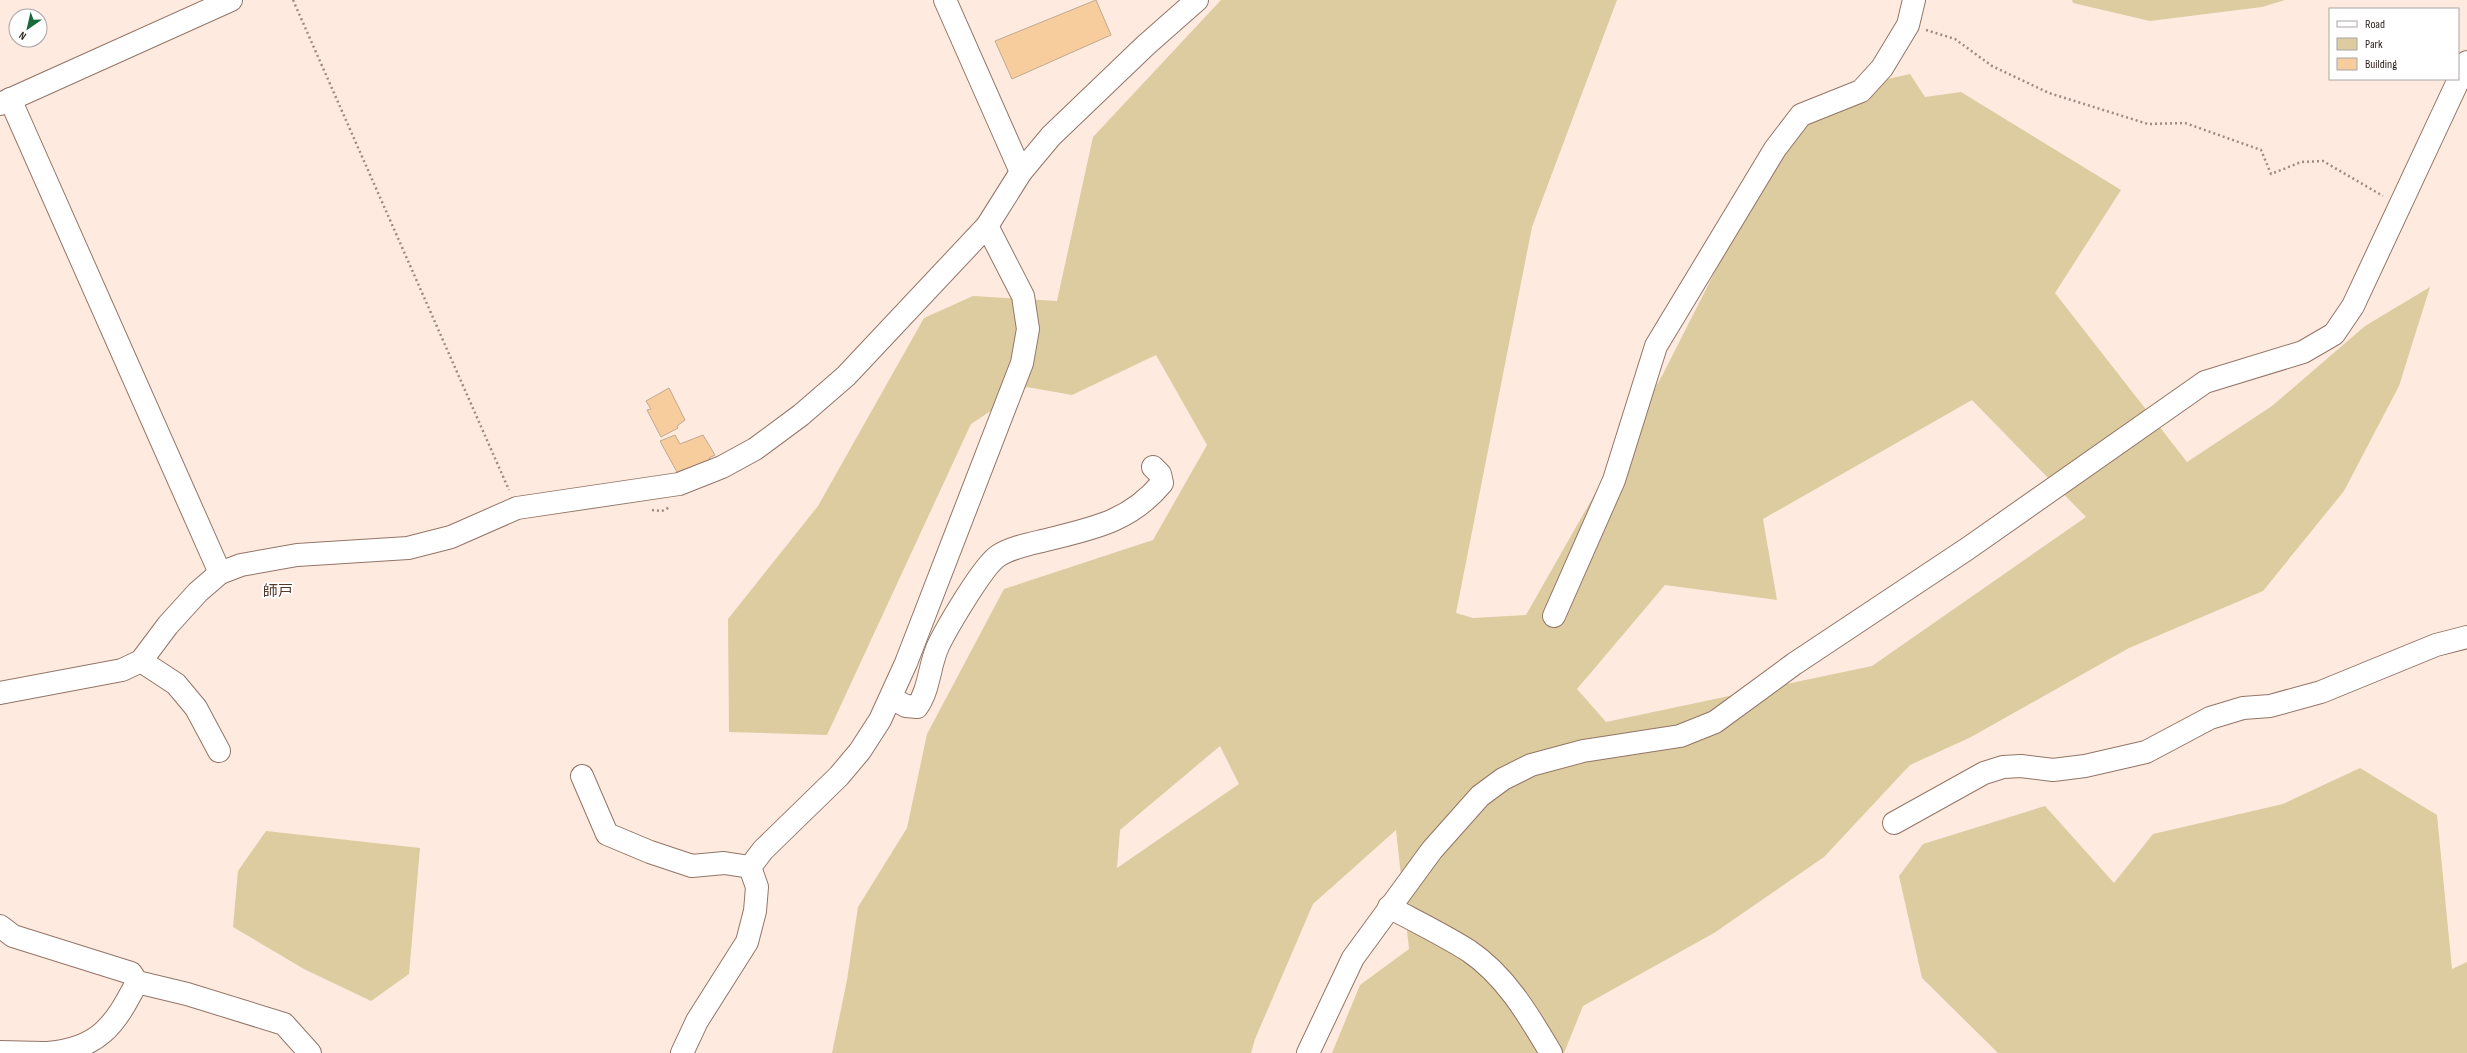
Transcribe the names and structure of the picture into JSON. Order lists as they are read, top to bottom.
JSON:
{
  "districts": ["師戸"],
  "legend": ["Road", "Park", "Building"],
  "north": "bottom left"
}
